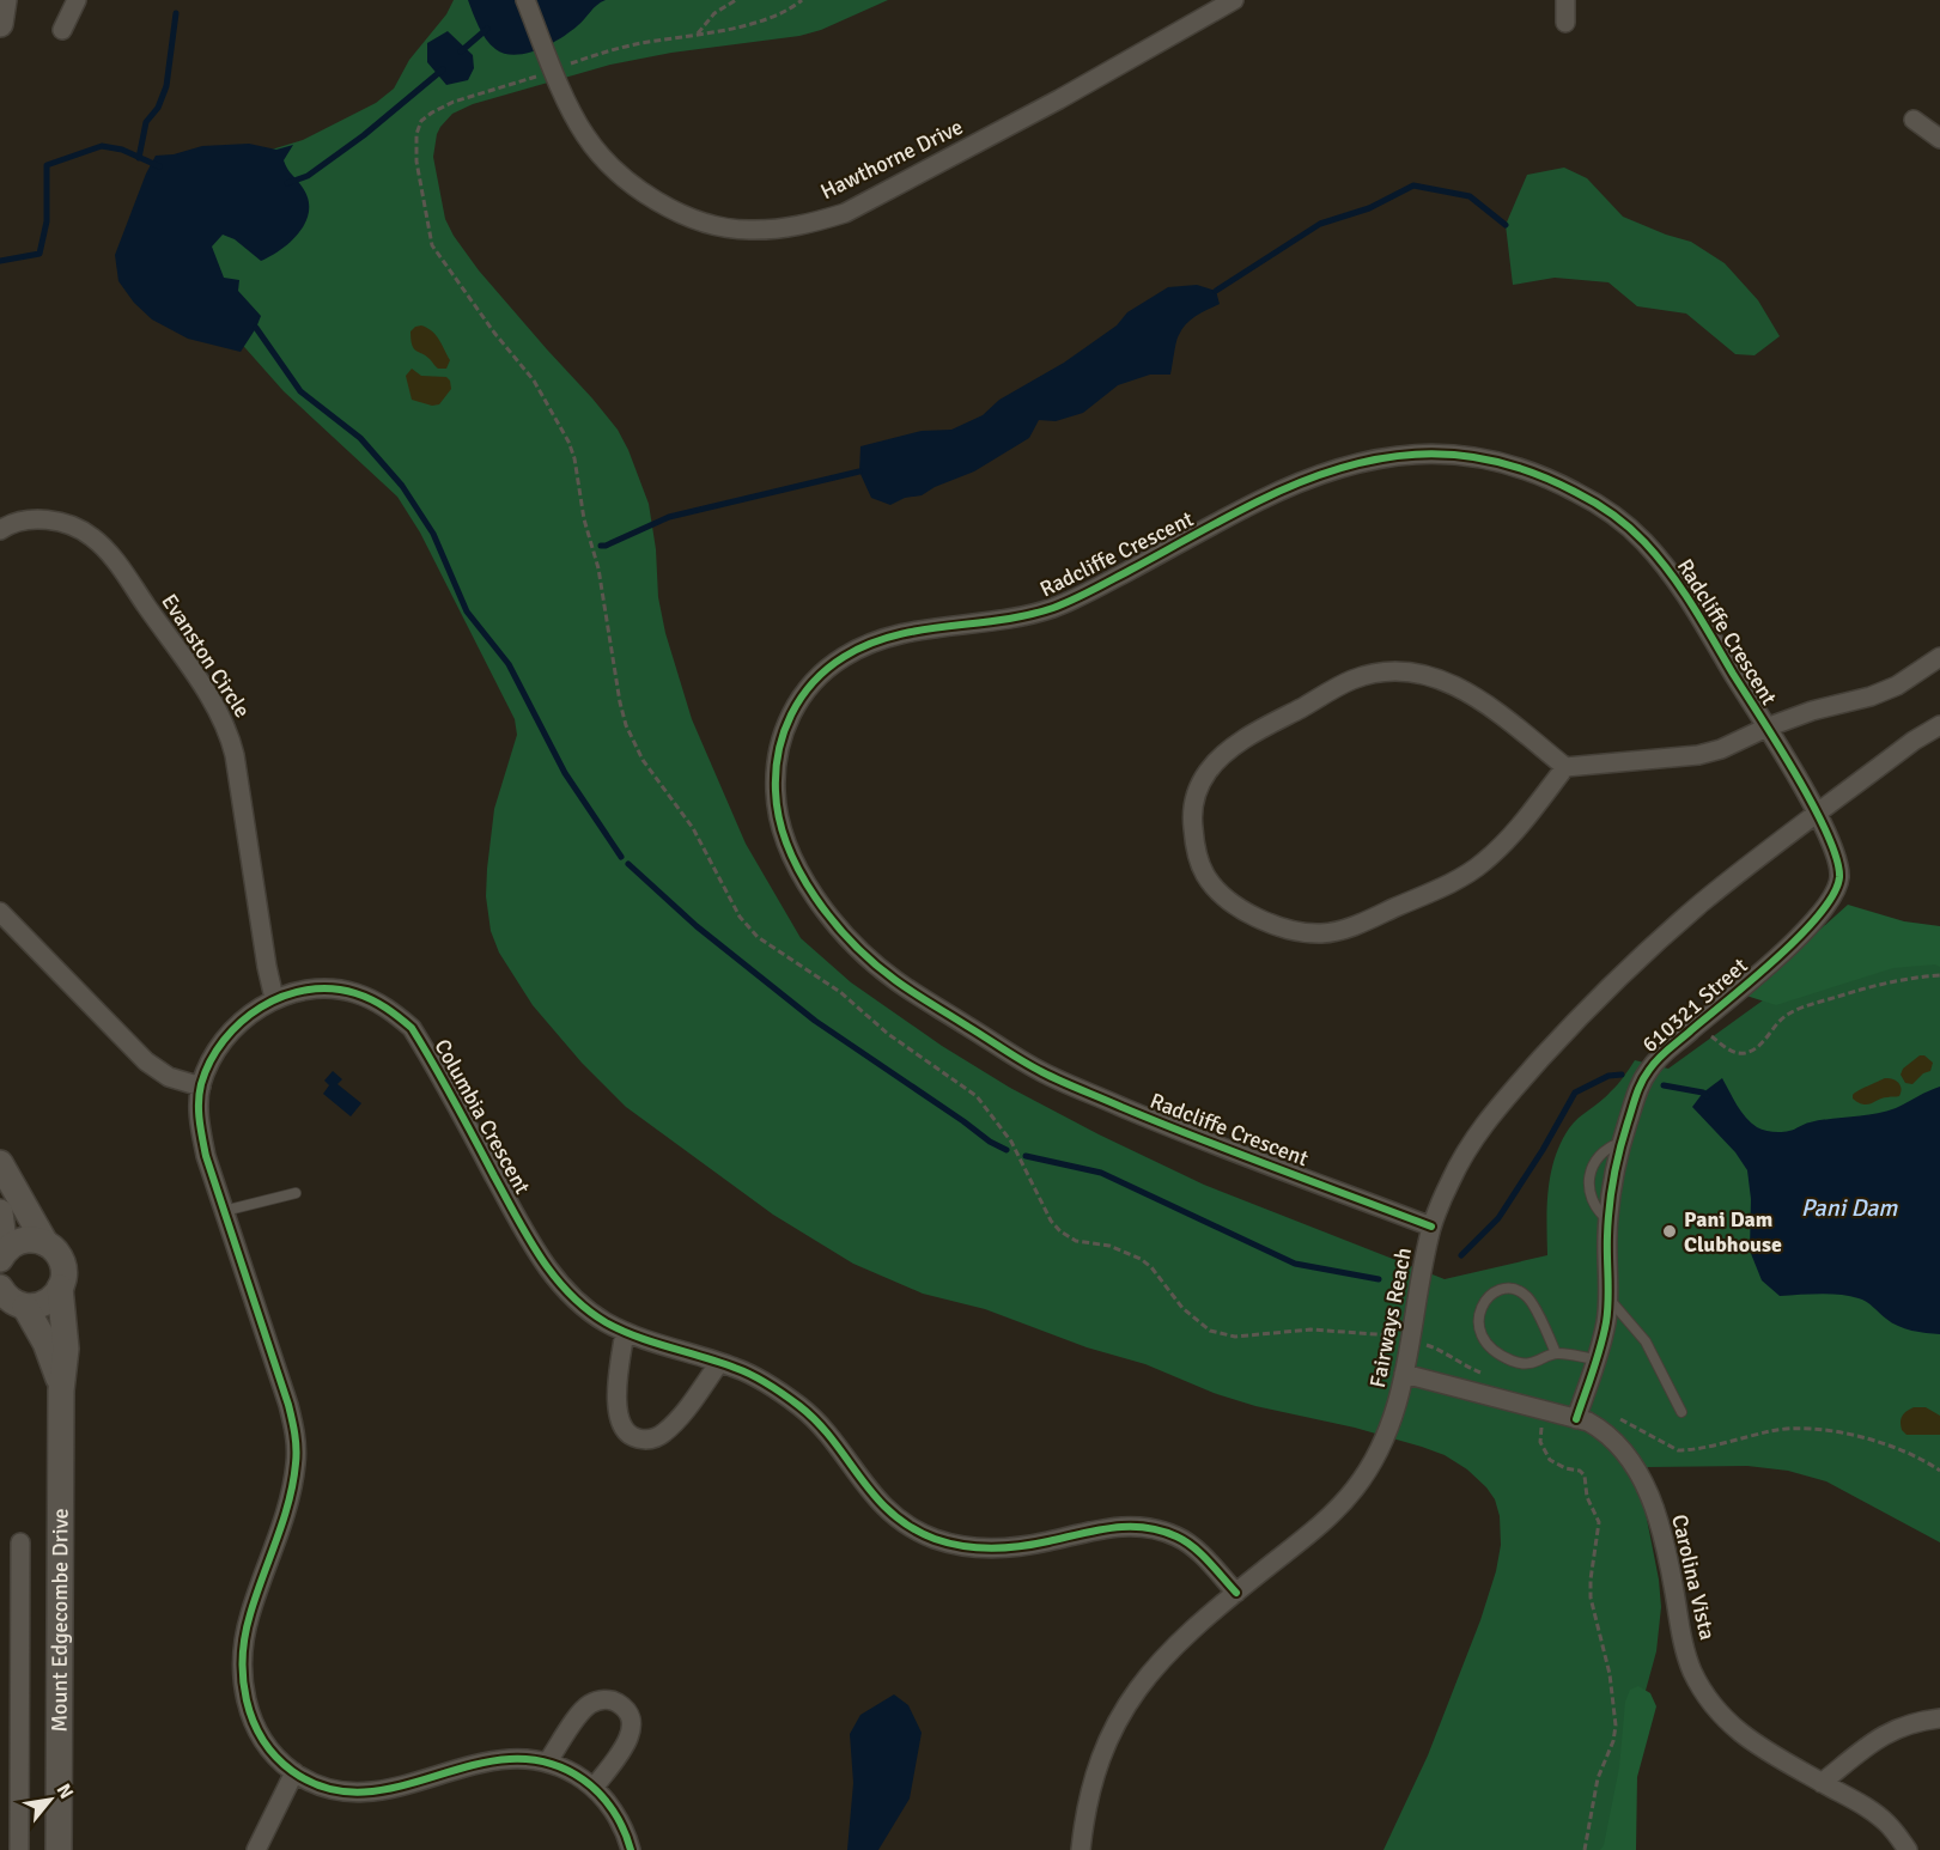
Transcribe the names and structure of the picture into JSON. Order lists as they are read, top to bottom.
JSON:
{
  "streets": {
    "street": [
      "Hawthorne Drive",
      "Radcliffe Crescent",
      "Evanston Circle",
      "610321 Street",
      "Columbia Crescent",
      "Fairways Reach",
      "Carolina Vista",
      "Mount Edgecombe Drive"
    ]
  },
  "crossings": [
    ["Radcliffe Crescent", "610321 Street"],
    ["Radcliffe Crescent", "Fairways Reach"],
    ["Evanston Circle", "Columbia Crescent"],
    ["610321 Street", "Fairways Reach"],
    ["610321 Street", "Carolina Vista"],
    ["Columbia Crescent", "Fairways Reach"],
    ["Fairways Reach", "Carolina Vista"]
  ],
  "water": ["Pani Dam"],
  "places": ["Pani Dam Clubhouse"],
  "north": "top right"
}
